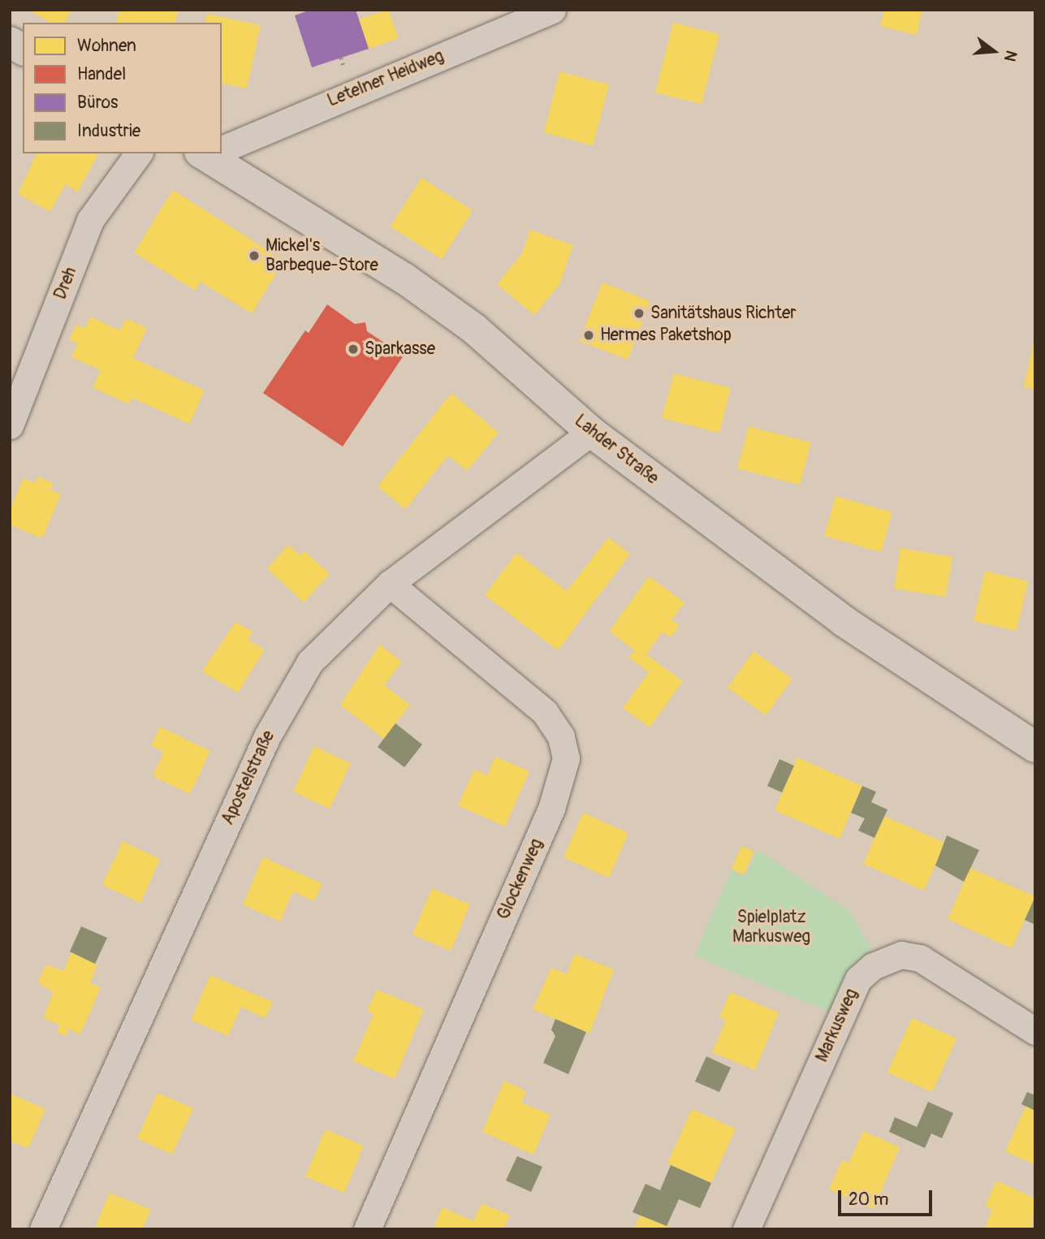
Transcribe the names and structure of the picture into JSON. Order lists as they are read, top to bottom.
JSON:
{
  "streets": {
    "street": [
      "Letelner Heidweg",
      "Dreh",
      "Lahder Straße",
      "Apostelstraße",
      "Glockenweg",
      "Markusweg"
    ]
  },
  "crossings": [
    ["Lahder Straße", "Apostelstraße"],
    ["Apostelstraße", "Glockenweg"]
  ],
  "parks": ["Spielplatz Markusweg"],
  "places": [
    "Mickel's Barbeque-Store",
    "Sanitätshaus Richter",
    "Hermes Paketshop",
    "Sparkasse"
  ],
  "legend": [
    "Wohnen",
    "Handel",
    "Büros",
    "Industrie"
  ],
  "scale_bar": "20 m",
  "north": "right"
}
